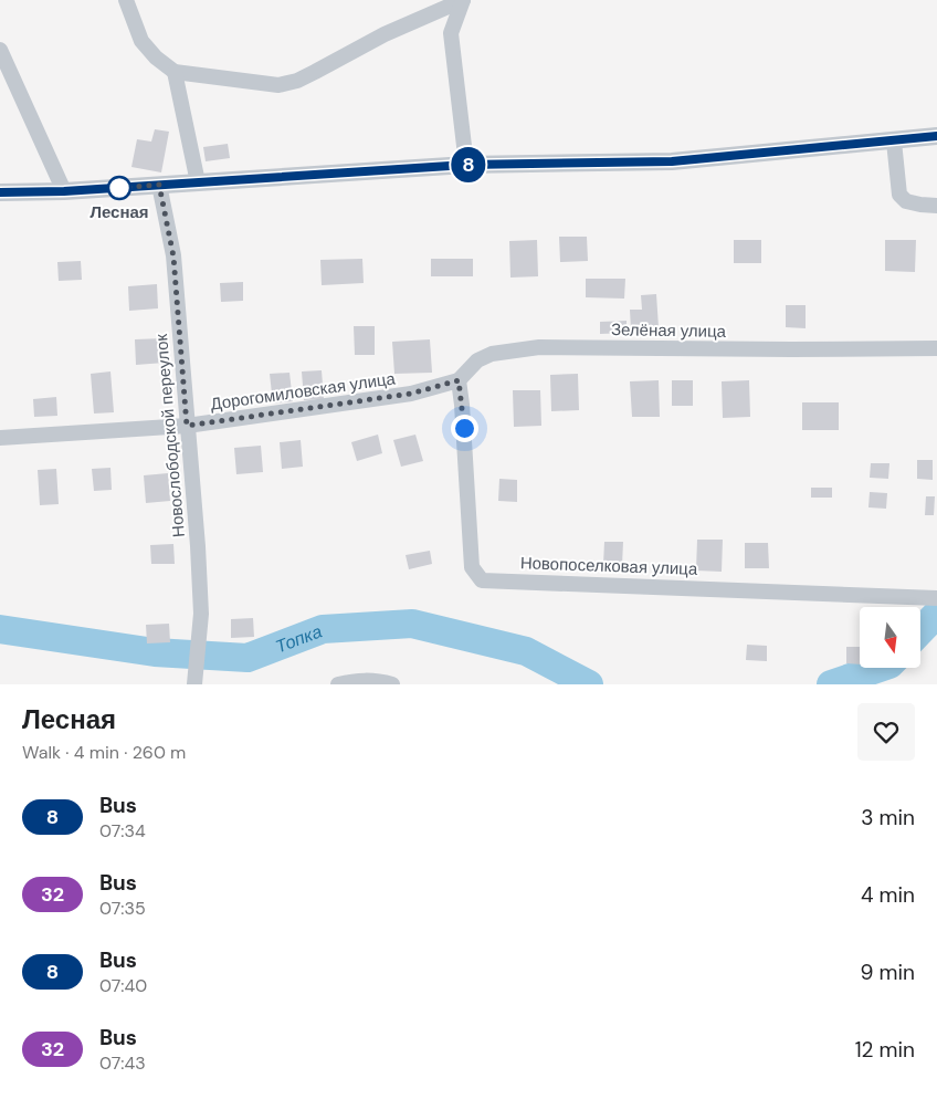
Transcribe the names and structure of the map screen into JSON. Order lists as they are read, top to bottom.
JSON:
{
  "streets": {
    "street": [
      "Зелёная улица",
      "Дорогомиловская улица",
      "Новослободской переулок",
      "Новопоселковая улица"
    ]
  },
  "crossings": [
    ["Зелёная улица", "Дорогомиловская улица"],
    ["Зелёная улица", "Новопоселковая улица"],
    ["Дорогомиловская улица", "Новослободской переулок"],
    ["Дорогомиловская улица", "Новопоселковая улица"]
  ],
  "water": ["Топка"],
  "places": ["Лесная"],
  "lines": ["bus line 8"],
  "north": "bottom",
  "page": {
    "on_map": "8",
    "heading": ["Лесная", "Walk · 4 min · 260 m"],
    "list": [
      {
        "mark": "8",
        "name": "Bus",
        "note": "07:34",
        "value": "3 min"
      },
      {
        "mark": "32",
        "name": "Bus",
        "note": "07:35",
        "value": "4 min"
      },
      {
        "mark": "8",
        "name": "Bus",
        "note": "07:40",
        "value": "9 min"
      },
      {
        "mark": "32",
        "name": "Bus",
        "note": "07:43",
        "value": "12 min"
      }
    ]
  }
}
